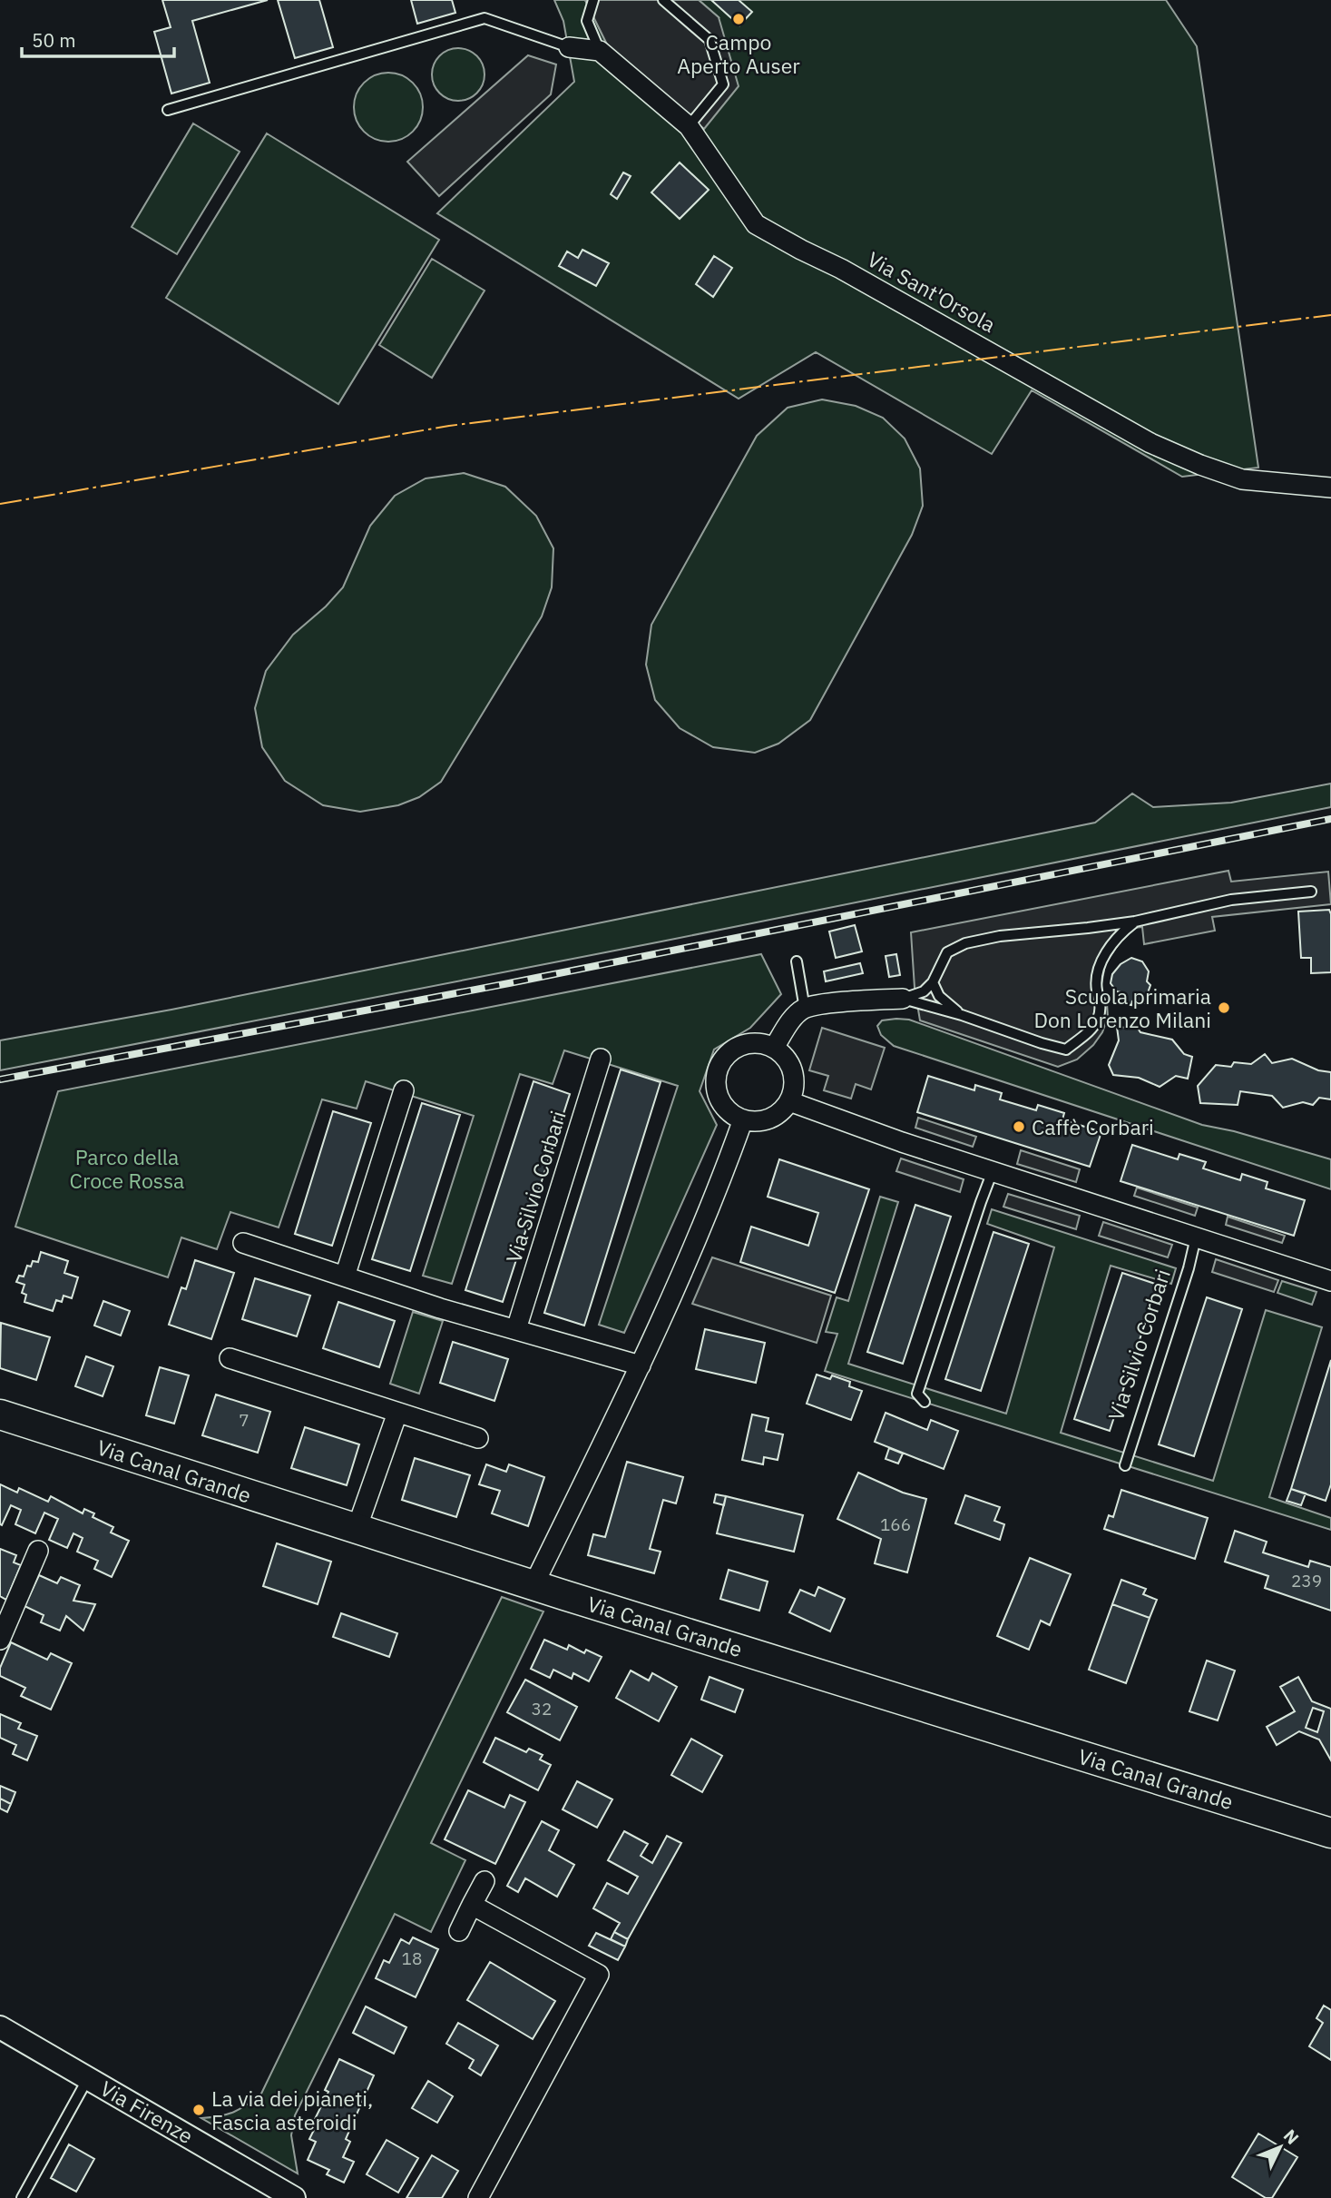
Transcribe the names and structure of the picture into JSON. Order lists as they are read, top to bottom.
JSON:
{
  "streets": {
    "main road": ["Via Canal Grande"],
    "street": ["Via Sant'Orsola", "Via Silvio Corbari", "Via Firenze"]
  },
  "parks": ["Parco della Croce Rossa"],
  "places": [
    "Campo Aperto Auser",
    "Scuola primaria Don Lorenzo Milani",
    "Caffè Corbari",
    "La via dei pianeti, Fascia asteroidi"
  ],
  "house_numbers": [
    "7",
    "166",
    "239",
    "32",
    "18"
  ],
  "scale_bar": "50 m",
  "north": "top right"
}
